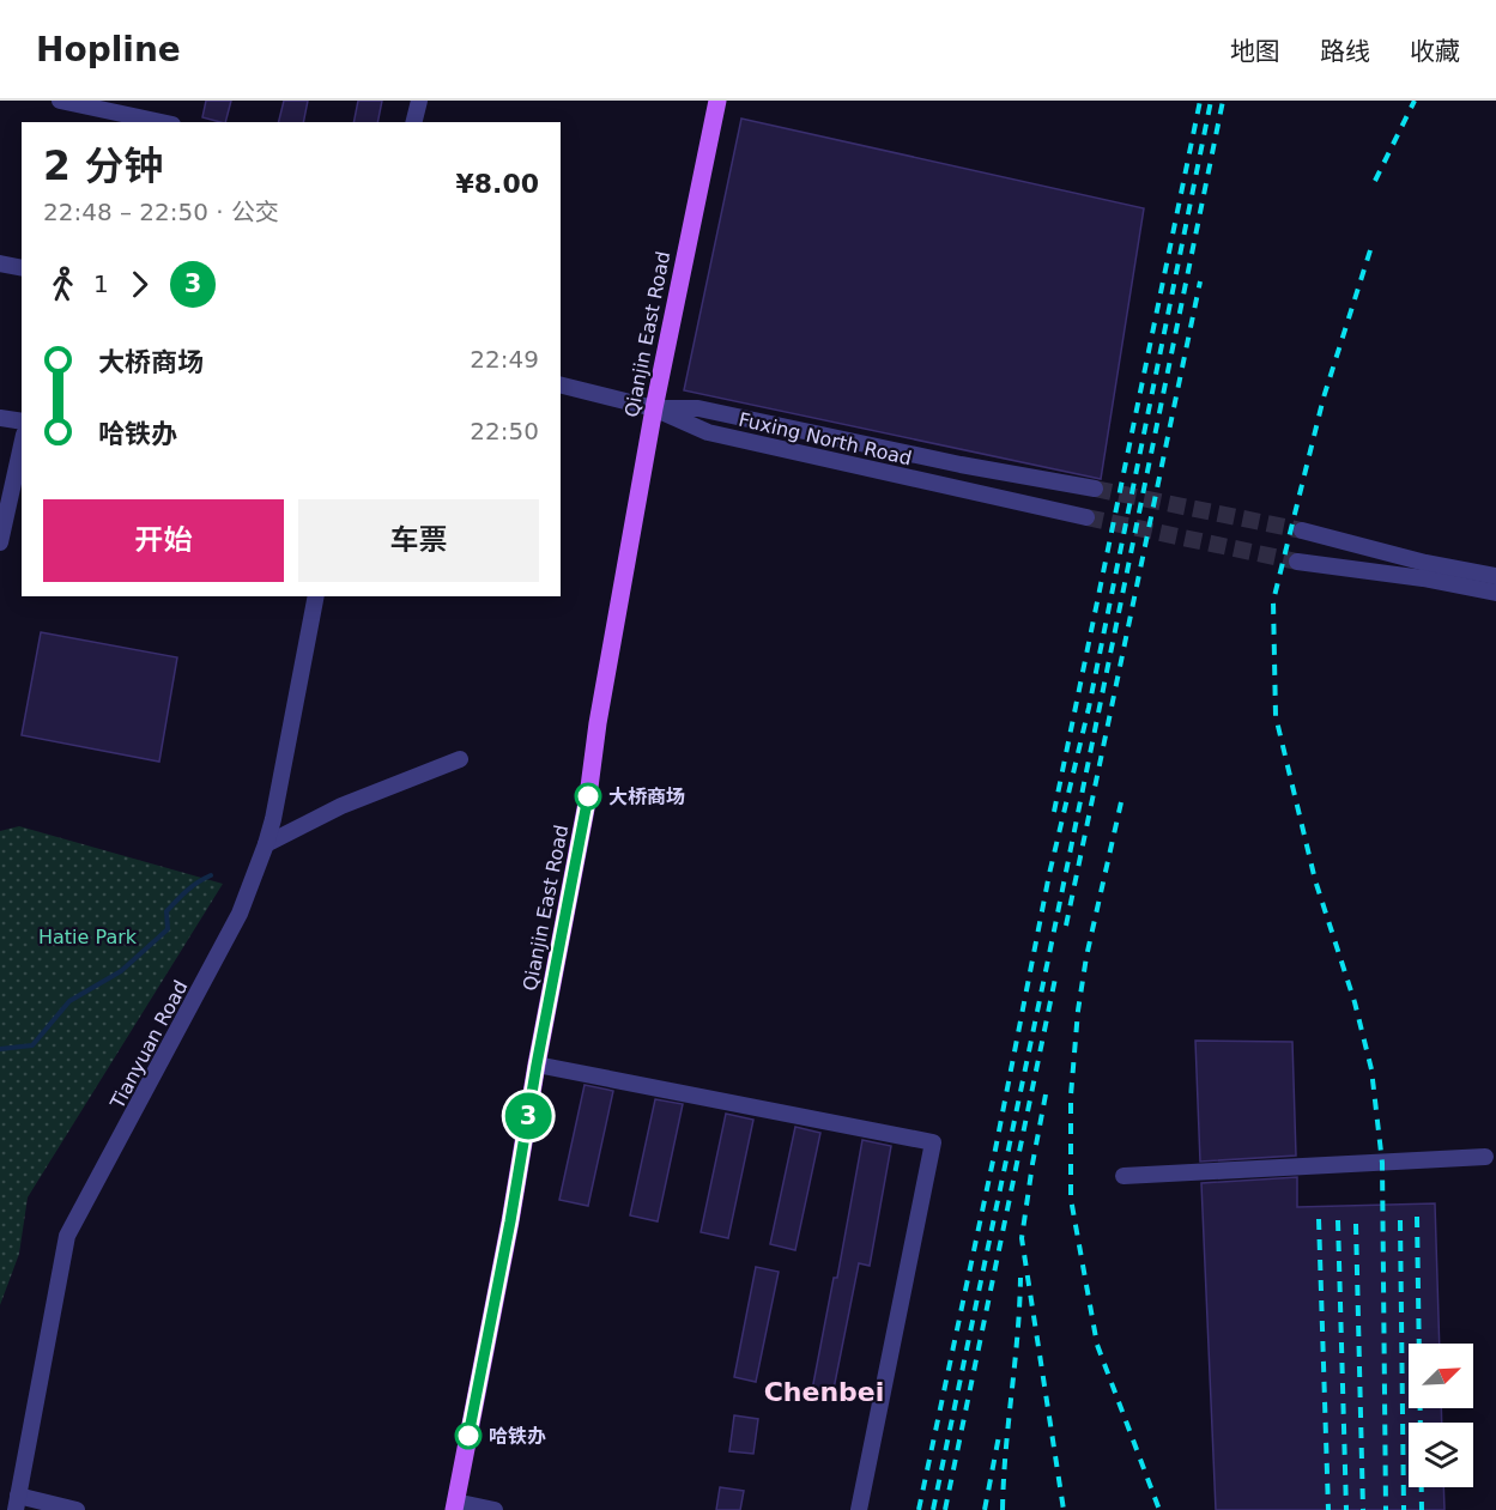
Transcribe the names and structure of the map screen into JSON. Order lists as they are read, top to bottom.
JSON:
{
  "streets": {
    "main road": ["Qianjin East Road"],
    "street": ["Fuxing North Road", "Tianyuan Road"]
  },
  "crossings": [
    ["Qianjin East Road", "Fuxing North Road"]
  ],
  "districts": ["Chenbei"],
  "parks": ["Hatie Park"],
  "places": ["大桥商场", "哈铁办"],
  "lines": ["bus line 3"],
  "north": "top right",
  "page": {
    "header": "Hopline",
    "nav": ["地图", "路线", "收藏"],
    "on_map": "3",
    "heading": ["2 分钟", "22:48 – 22:50 · 公交", "¥8.00"],
    "legs": ["1", "3"],
    "list": [
      {
        "name": "大桥商场",
        "value": "22:49"
      },
      {
        "name": "哈铁办",
        "value": "22:50"
      }
    ],
    "buttons": ["开始", "车票"]
  }
}
